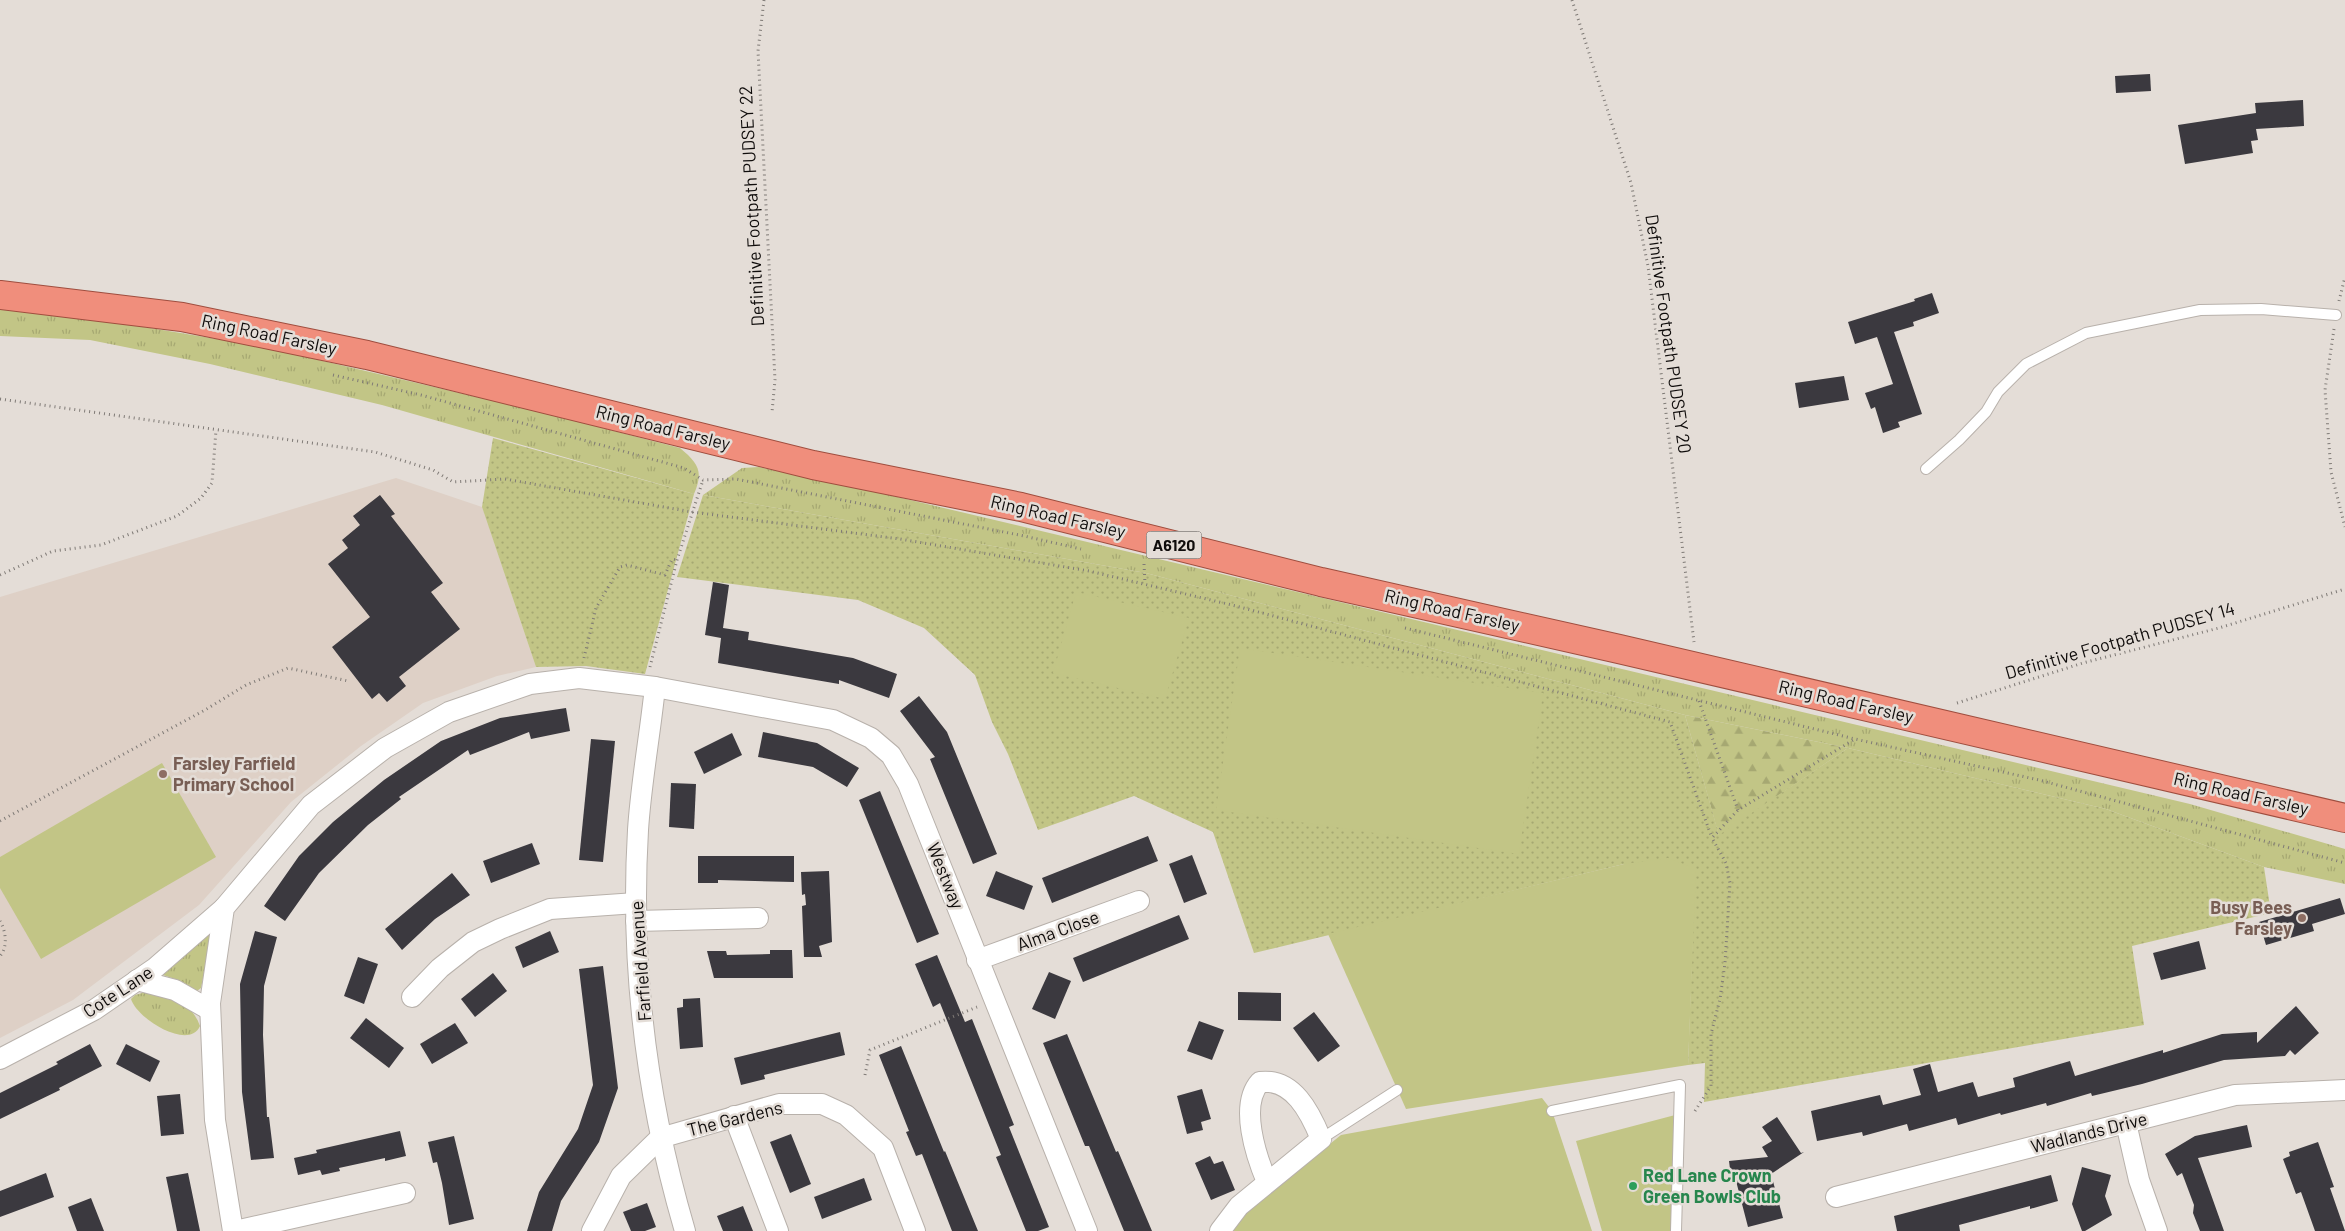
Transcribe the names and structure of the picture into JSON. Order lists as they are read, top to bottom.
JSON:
{
  "streets": {
    "highway": ["Ring Road Farsley", "A6120"],
    "street": [
      "Westway",
      "Alma Close",
      "Farfield Avenue",
      "Cote Lane",
      "The Gardens",
      "Wadlands Drive"
    ],
    "path": ["Definitive Footpath PUDSEY 22", "Definitive Footpath PUDSEY 20", "Definitive Footpath PUDSEY 14"]
  },
  "crossings": [
    ["Westway", "Alma Close"],
    ["Westway", "Farfield Avenue"],
    ["Westway", "Cote Lane"],
    ["Farfield Avenue", "The Gardens"]
  ],
  "places": ["Farsley Farfield Primary School", "Busy Bees Farsley", "Red Lane Crown Green Bowls Club"]
}
